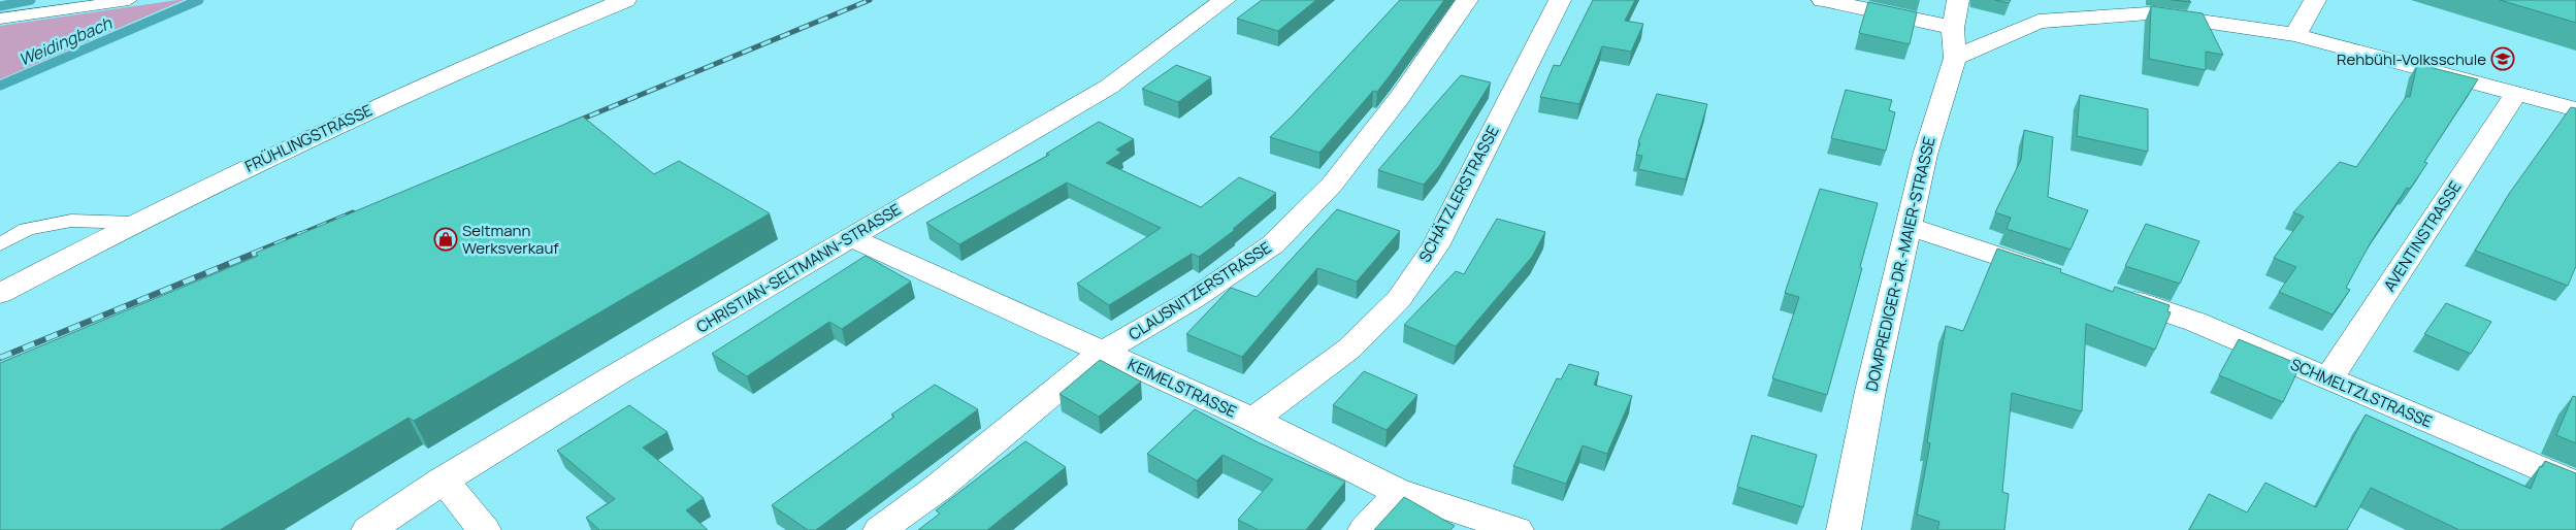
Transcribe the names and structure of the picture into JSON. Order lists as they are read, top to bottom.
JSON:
{
  "streets": {
    "street": [
      "FRÜHLINGSTRASSE",
      "SCHÄTZLERSTRASSE",
      "AVENTINSTRASSE",
      "DOMPREDIGER-DR.-MAIER-STRASSE",
      "CHRISTIAN-SELTMANN-STRASSE",
      "CLAUSNITZERSTRASSE",
      "KEIMELSTRASSE",
      "SCHMELTZLSTRASSE"
    ]
  },
  "crossings": [
    ["SCHÄTZLERSTRASSE", "KEIMELSTRASSE"],
    ["AVENTINSTRASSE", "SCHMELTZLSTRASSE"],
    ["CHRISTIAN-SELTMANN-STRASSE", "KEIMELSTRASSE"],
    ["CLAUSNITZERSTRASSE", "KEIMELSTRASSE"]
  ],
  "water": ["Weidingbach"],
  "places": {
    "school or university": ["Rehbühl-Volksschule"],
    "shop": ["Seltmann Werksverkauf"]
  }
}
